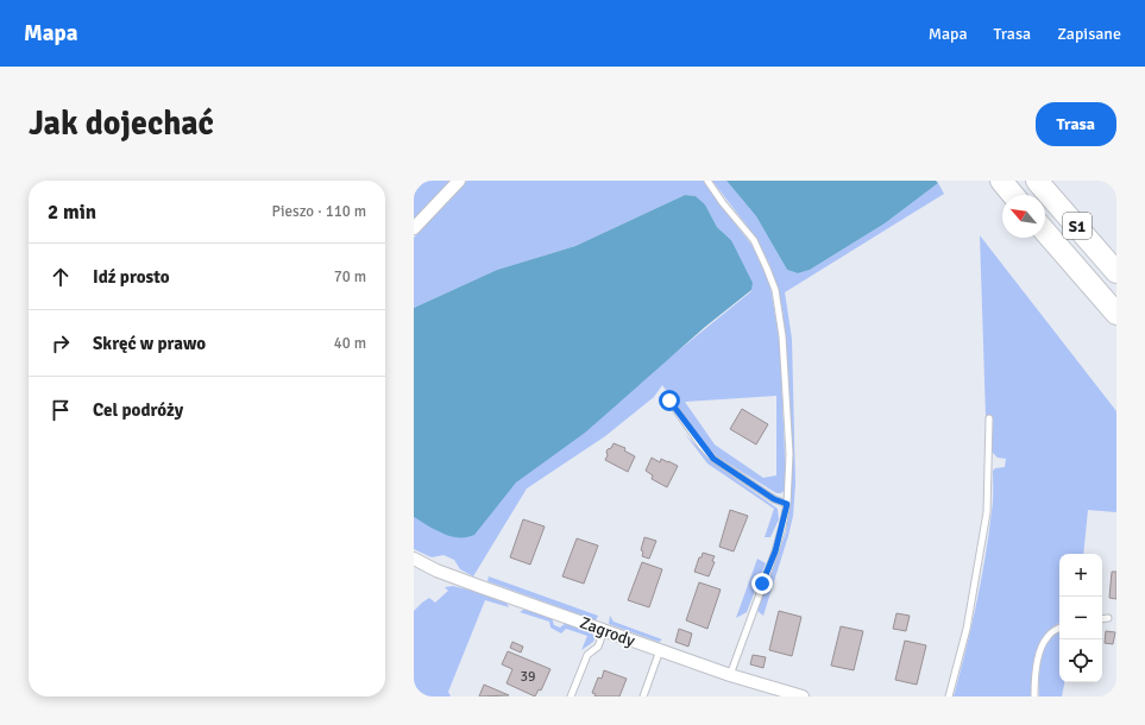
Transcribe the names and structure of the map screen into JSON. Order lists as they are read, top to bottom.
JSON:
{
  "streets": {
    "highway": ["S1"],
    "street": ["Zagrody"]
  },
  "house_numbers": ["39"],
  "north": "top left",
  "page": {
    "header": "Mapa",
    "nav": ["Mapa", "Trasa", "Zapisane"],
    "buttons": "Trasa",
    "title": "Jak dojechać",
    "heading": ["2 min", "Pieszo · 110 m"],
    "list": [
      ["Idź prosto", "70 m"],
      ["Skręć w prawo", "40 m"],
      "Cel podróży"
    ],
    "map_buttons": ["+", "−"]
  }
}
